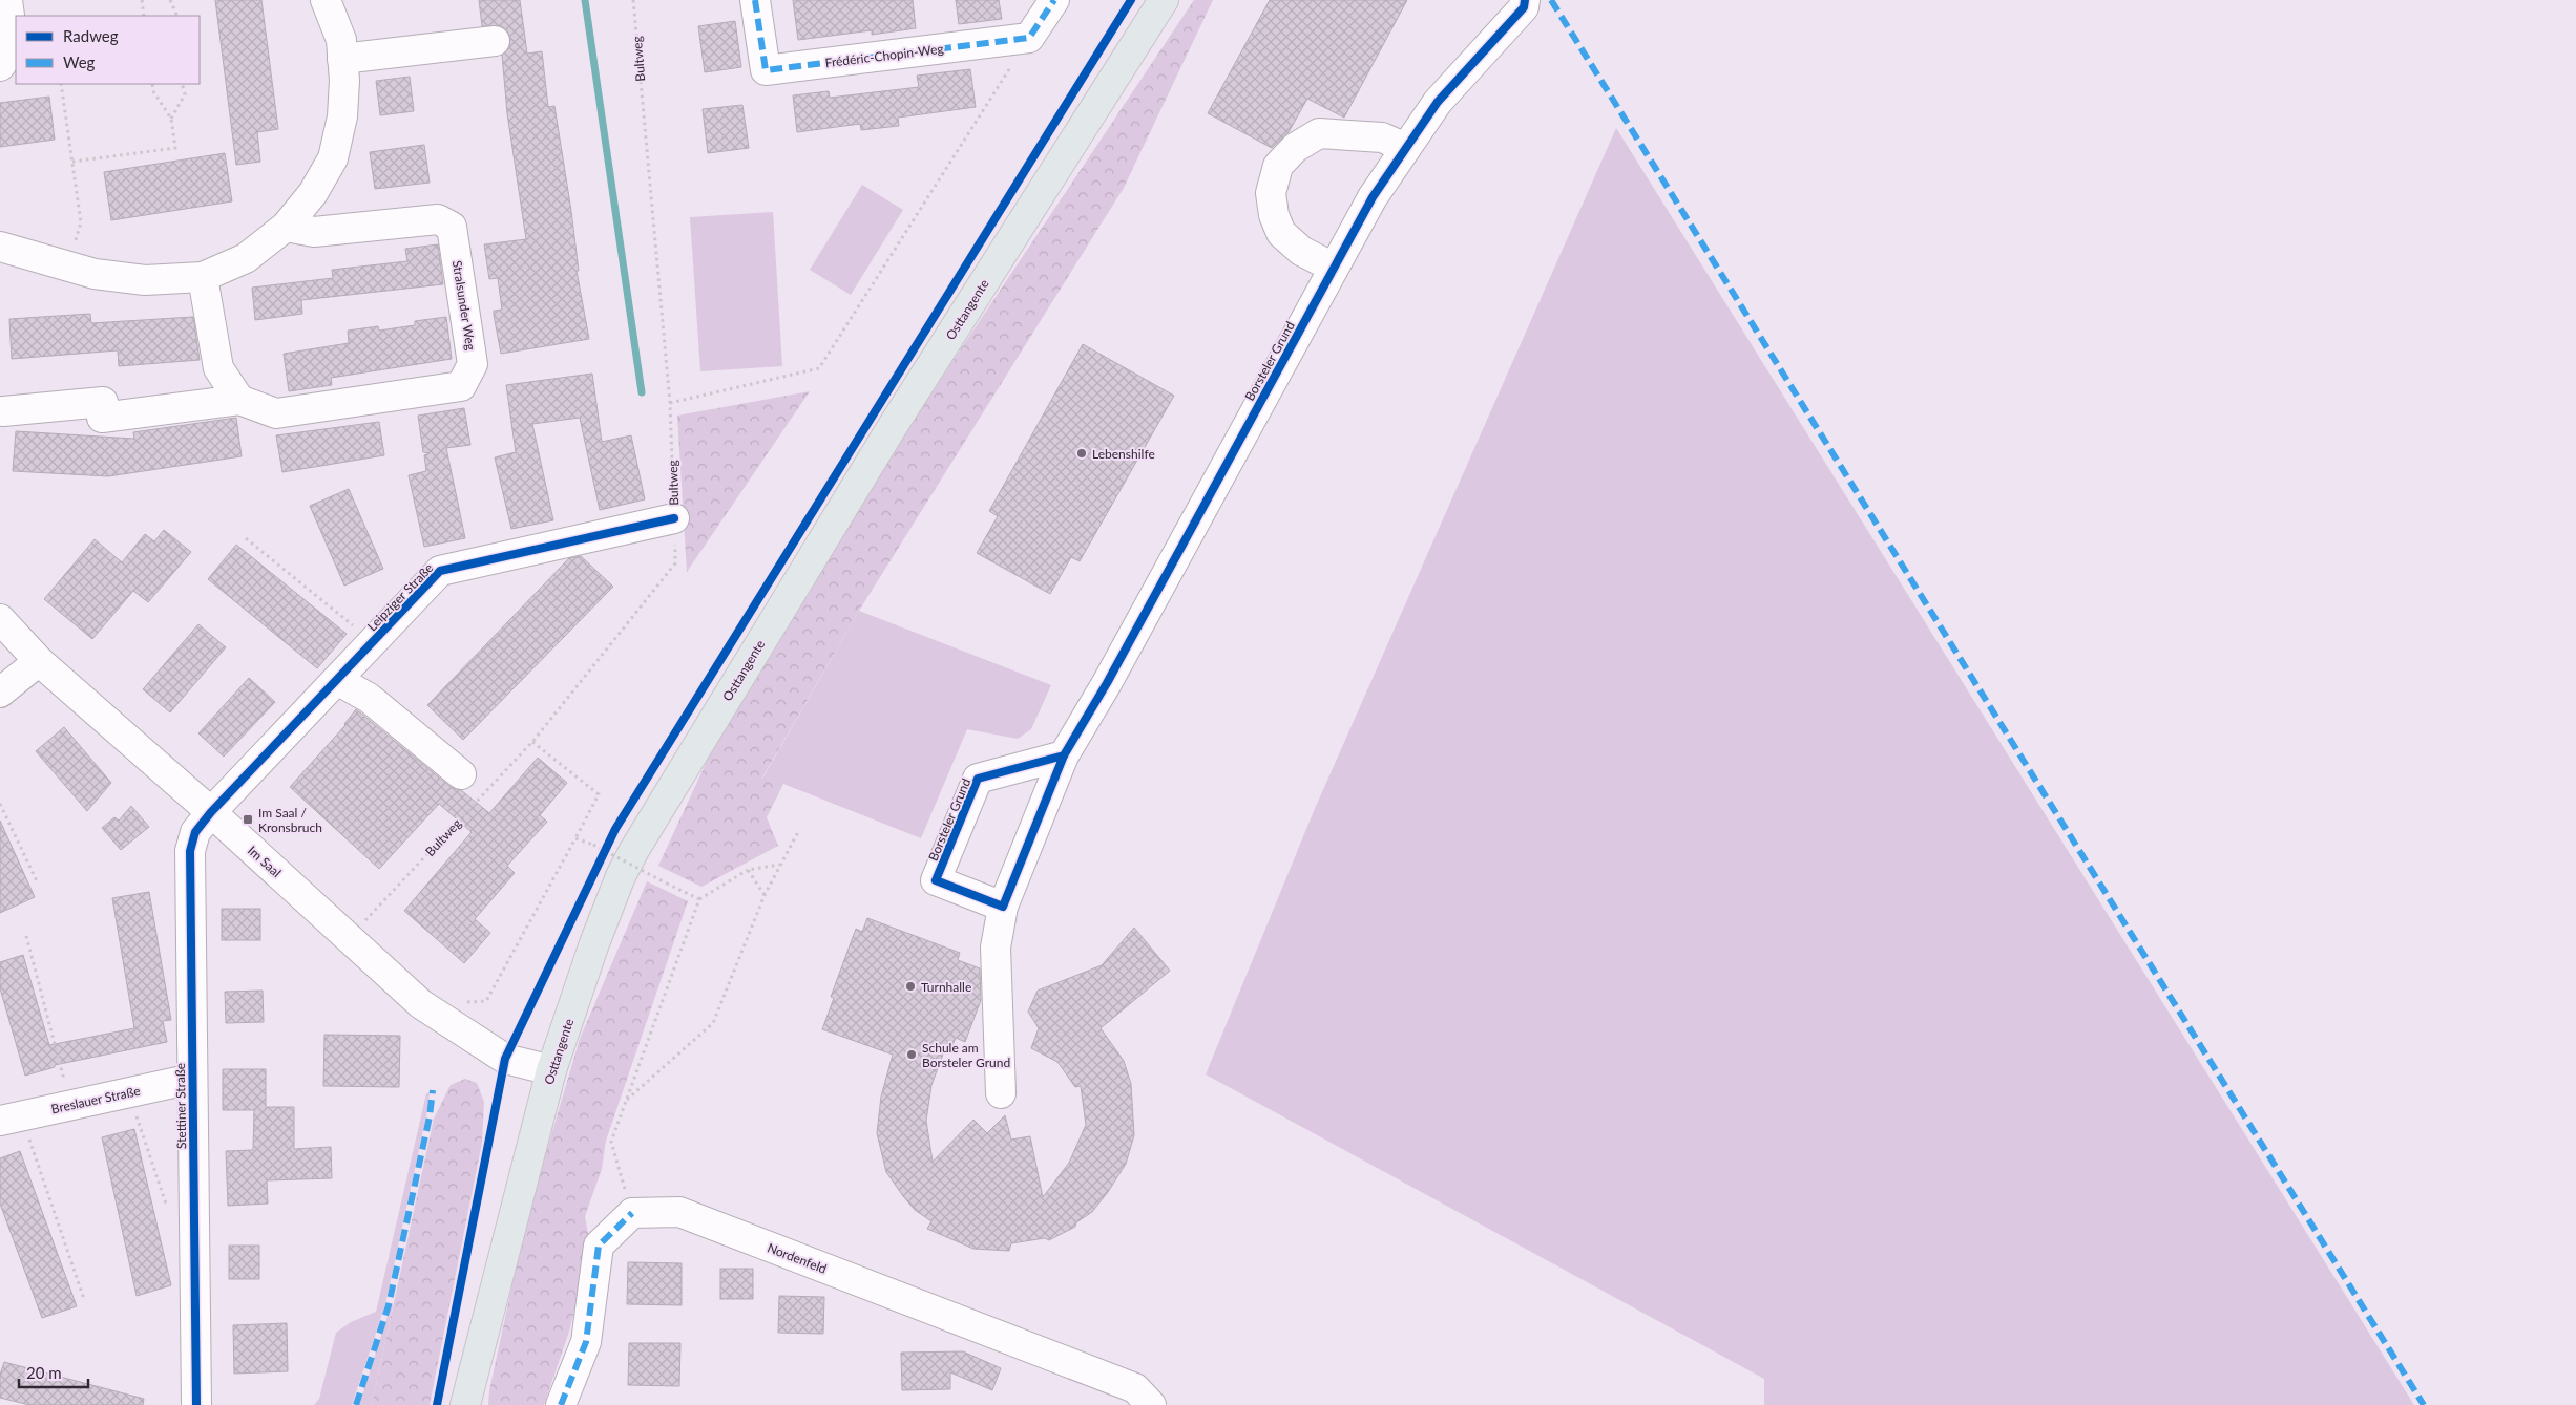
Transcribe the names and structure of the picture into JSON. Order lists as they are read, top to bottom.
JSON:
{
  "streets": {
    "main road": ["Osttangente"],
    "street": [
      "Frédéric-Chopin-Weg",
      "Stralsunder Weg",
      "Borsteler Grund",
      "Leipziger Straße",
      "Im Saal",
      "Breslauer Straße",
      "Stettiner Straße",
      "Nordenfeld"
    ],
    "path": ["Bultweg"]
  },
  "crossings": [
    ["Bultweg", "Leipziger Straße"],
    ["Bultweg", "Im Saal"],
    ["Osttangente", "Im Saal"],
    ["Leipziger Straße", "Im Saal"],
    ["Leipziger Straße", "Stettiner Straße"],
    ["Im Saal", "Stettiner Straße"],
    ["Breslauer Straße", "Stettiner Straße"]
  ],
  "places": {
    "other": ["Lebenshilfe", "Turnhalle", "Schule am Borsteler Grund"],
    "transit": ["Im Saal / Kronsbruch"]
  },
  "legend": ["Radweg", "Weg"],
  "scale_bar": "20 m"
}
